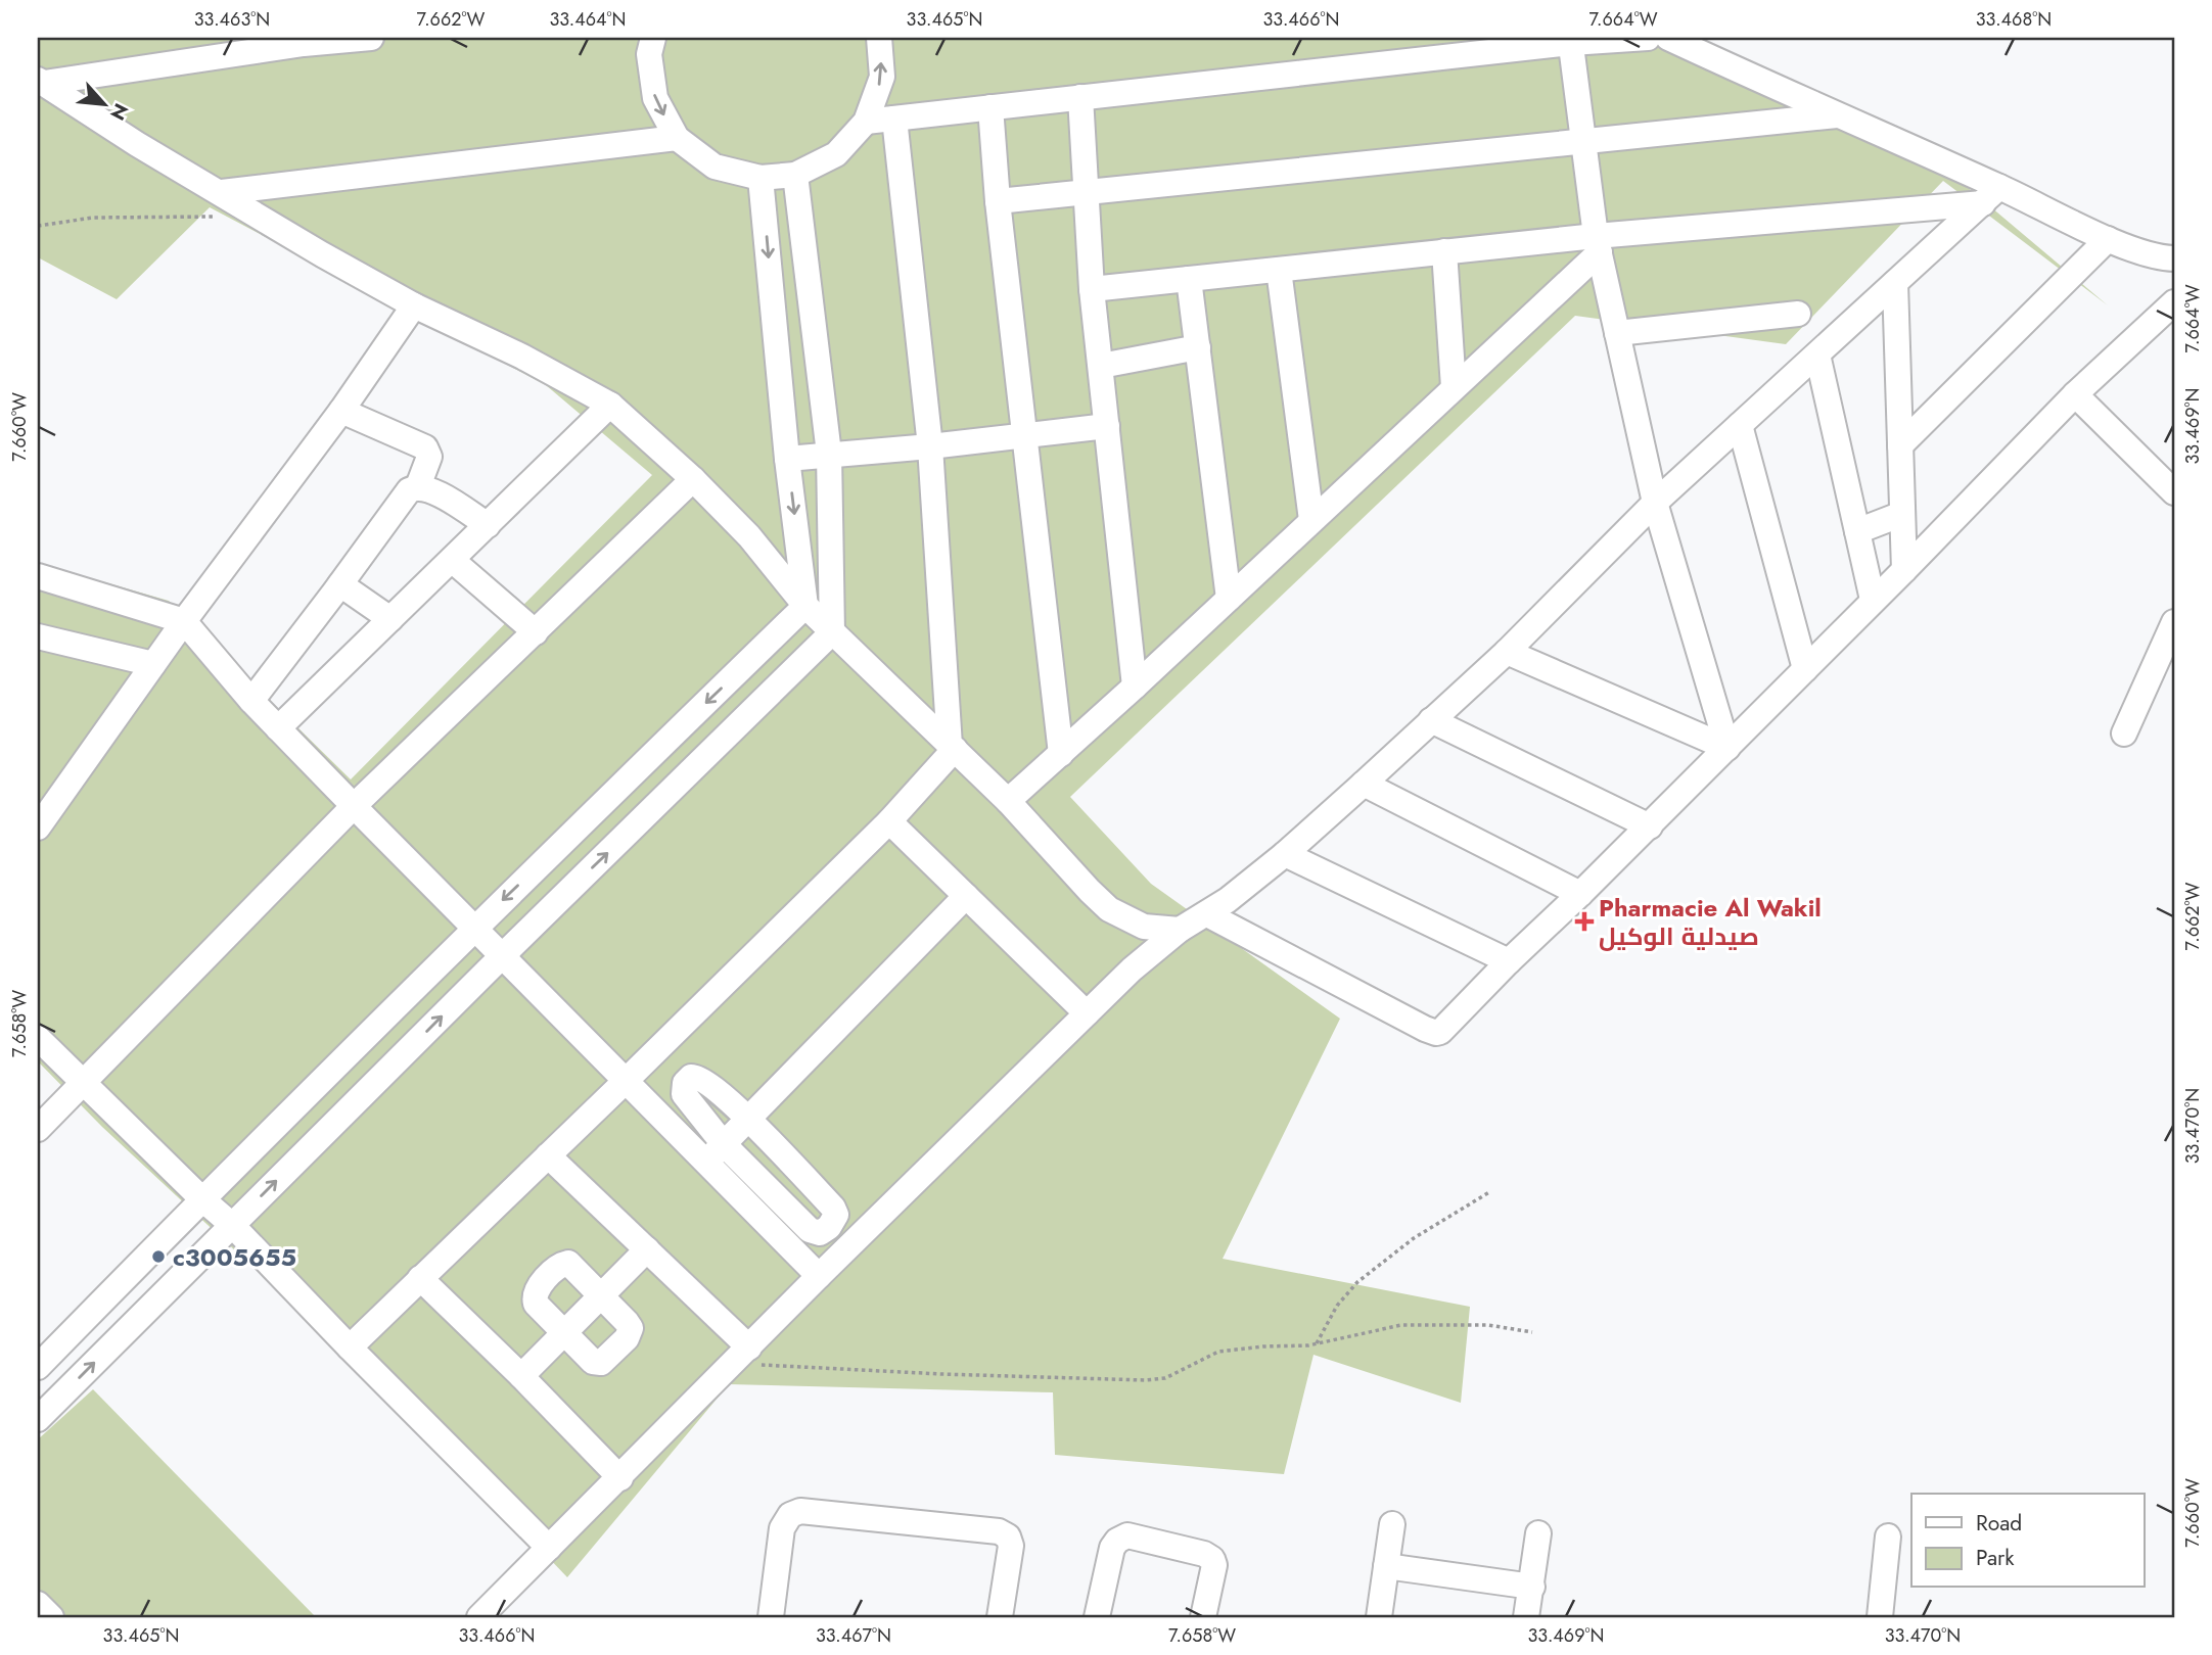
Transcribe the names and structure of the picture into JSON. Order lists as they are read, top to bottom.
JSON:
{
  "places": {
    "health": ["Pharmacie Al Wakil صيدلية الوكيل"],
    "other": ["c3005655"]
  },
  "legend": ["Road", "Park"],
  "north": "bottom right",
  "coordinates": [
    "33.463°N",
    "7.662°W",
    "33.464°N",
    "33.465°N",
    "33.466°N",
    "7.664°W",
    "33.468°N",
    "33.469°N",
    "7.660°W",
    "7.658°W",
    "33.470°N",
    "33.467°N"
  ]
}
